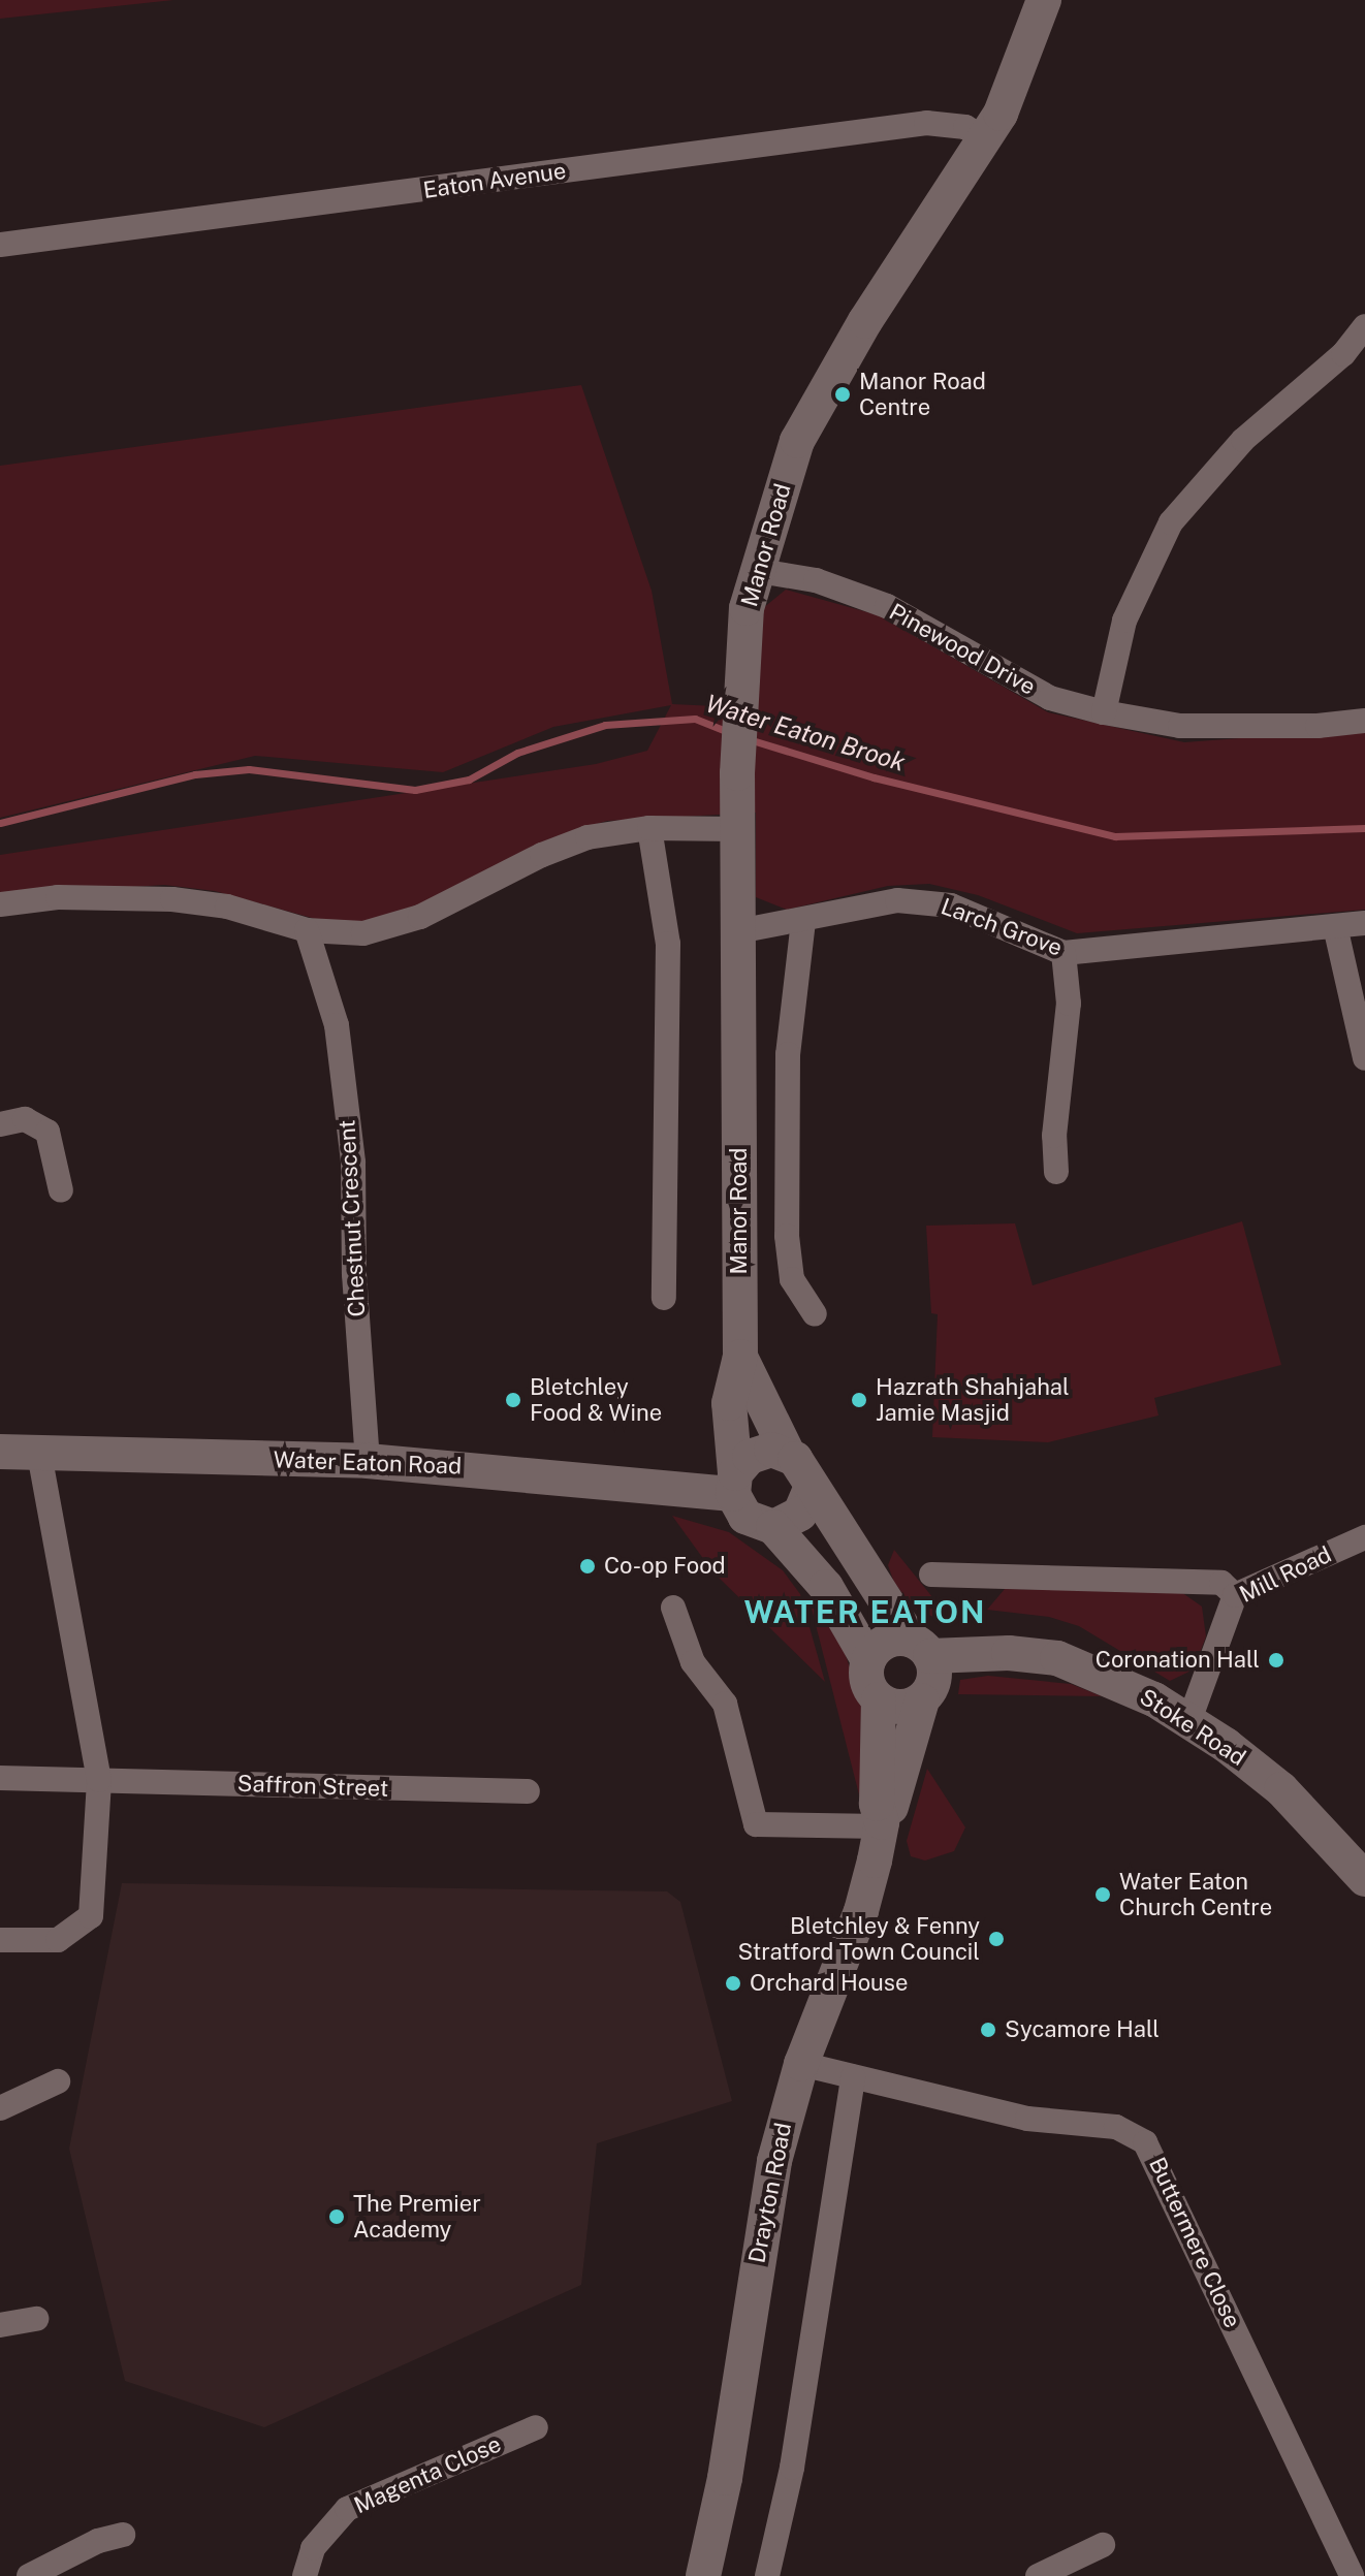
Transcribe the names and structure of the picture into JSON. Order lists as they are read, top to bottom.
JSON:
{
  "streets": {
    "street": [
      "Eaton Avenue",
      "Manor Road",
      "Pinewood Drive",
      "Larch Grove",
      "Chestnut Crescent",
      "Water Eaton Road",
      "Mill Road",
      "Stoke Road",
      "Saffron Street",
      "Drayton Road",
      "Buttermere Close",
      "Magenta Close"
    ]
  },
  "crossings": [
    ["Eaton Avenue", "Manor Road"],
    ["Manor Road", "Pinewood Drive"],
    ["Manor Road", "Larch Grove"],
    ["Manor Road", "Water Eaton Road"],
    ["Chestnut Crescent", "Water Eaton Road"],
    ["Mill Road", "Stoke Road"],
    ["Stoke Road", "Drayton Road"],
    ["Drayton Road", "Buttermere Close"]
  ],
  "districts": ["WATER EATON"],
  "water": ["Water Eaton Brook"],
  "places": [
    "Manor Road Centre",
    "Bletchley Food & Wine",
    "Hazrath Shahjahal Jamie Masjid",
    "Co-op Food",
    "Coronation Hall",
    "Water Eaton Church Centre",
    "Bletchley & Fenny Stratford Town Council",
    "Orchard House",
    "Sycamore Hall",
    "The Premier Academy"
  ]
}
